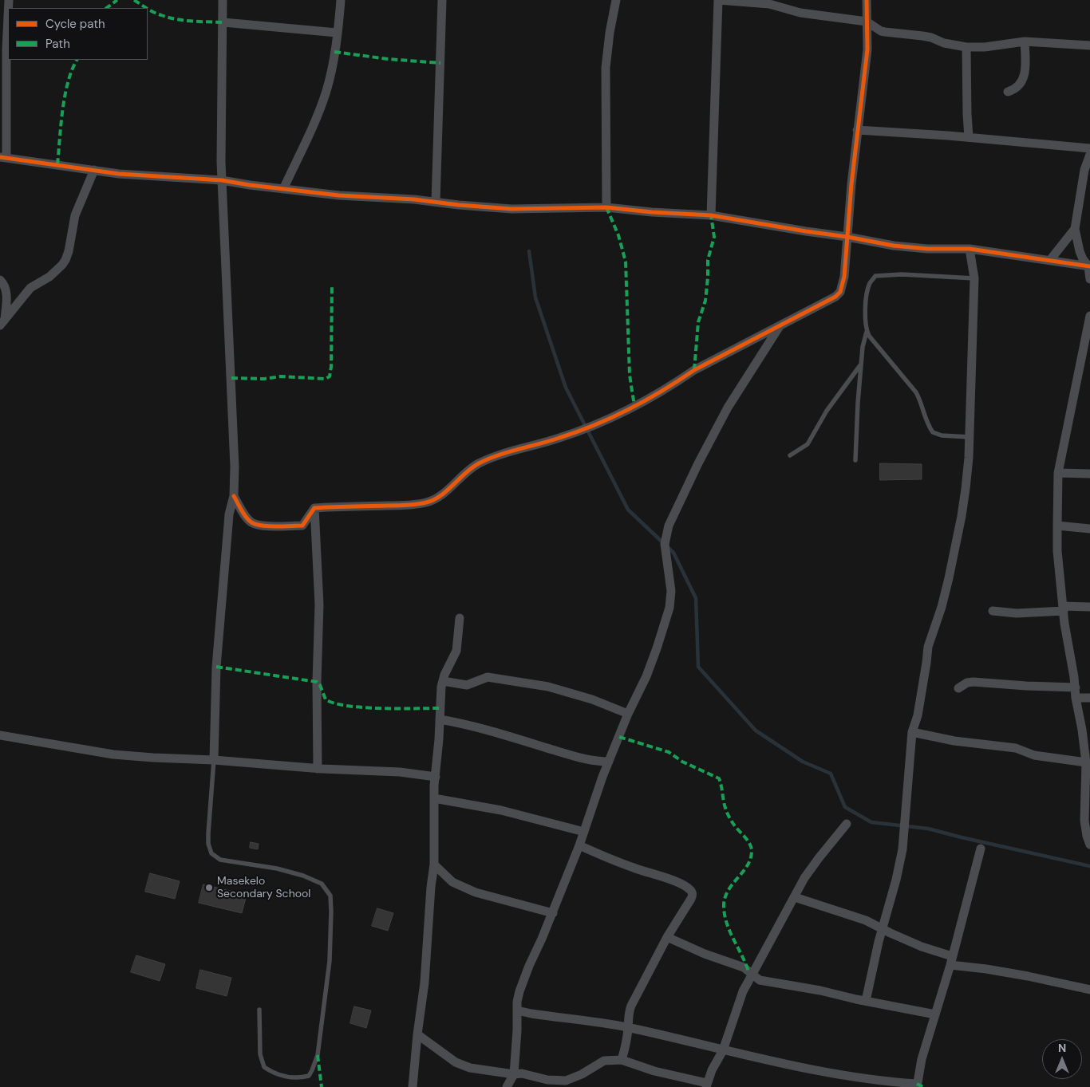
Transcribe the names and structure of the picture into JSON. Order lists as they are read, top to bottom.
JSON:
{
  "places": ["Masekelo Secondary School"],
  "legend": ["Cycle path", "Path"],
  "north": "top"
}
